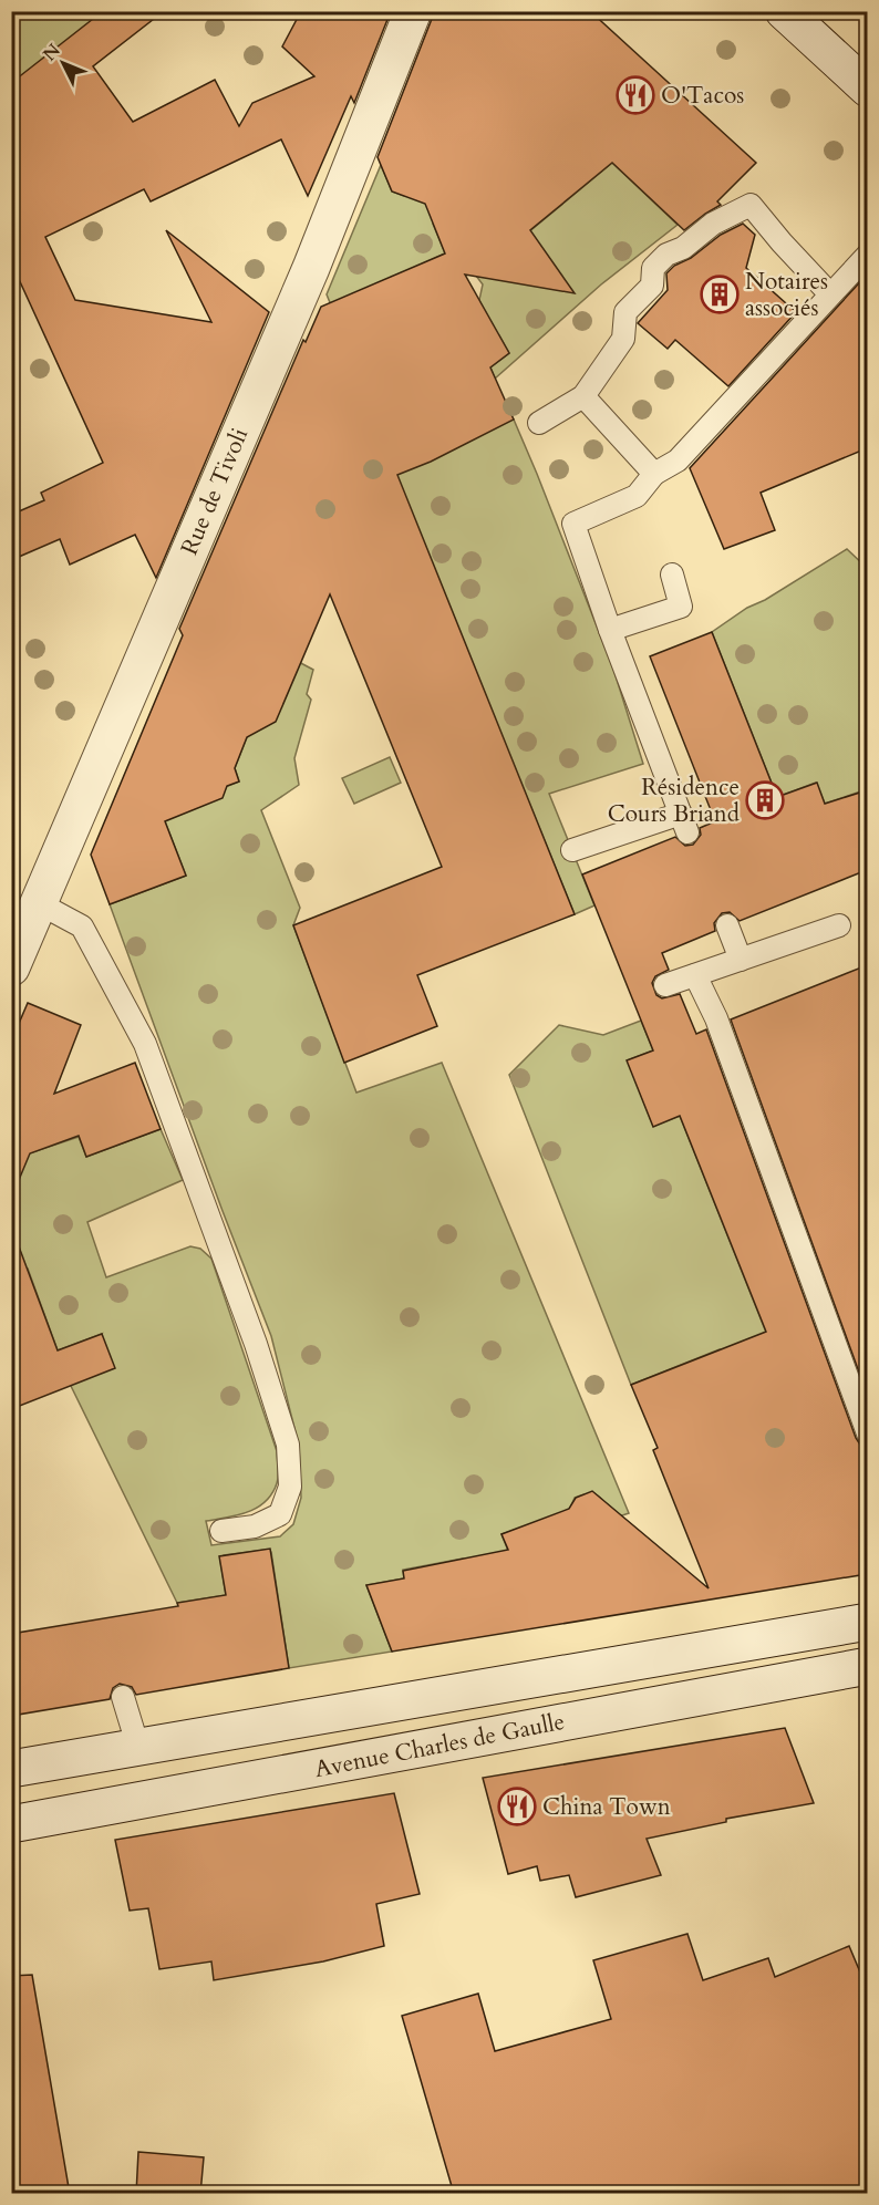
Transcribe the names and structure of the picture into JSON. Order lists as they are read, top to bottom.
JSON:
{
  "streets": {
    "main road": ["Rue de Tivoli", "Avenue Charles de Gaulle"]
  },
  "places": {
    "restaurant": ["O'Tacos", "China Town"],
    "building": ["Notaires associés", "Résidence Cours Briand"]
  },
  "north": "top left"
}
